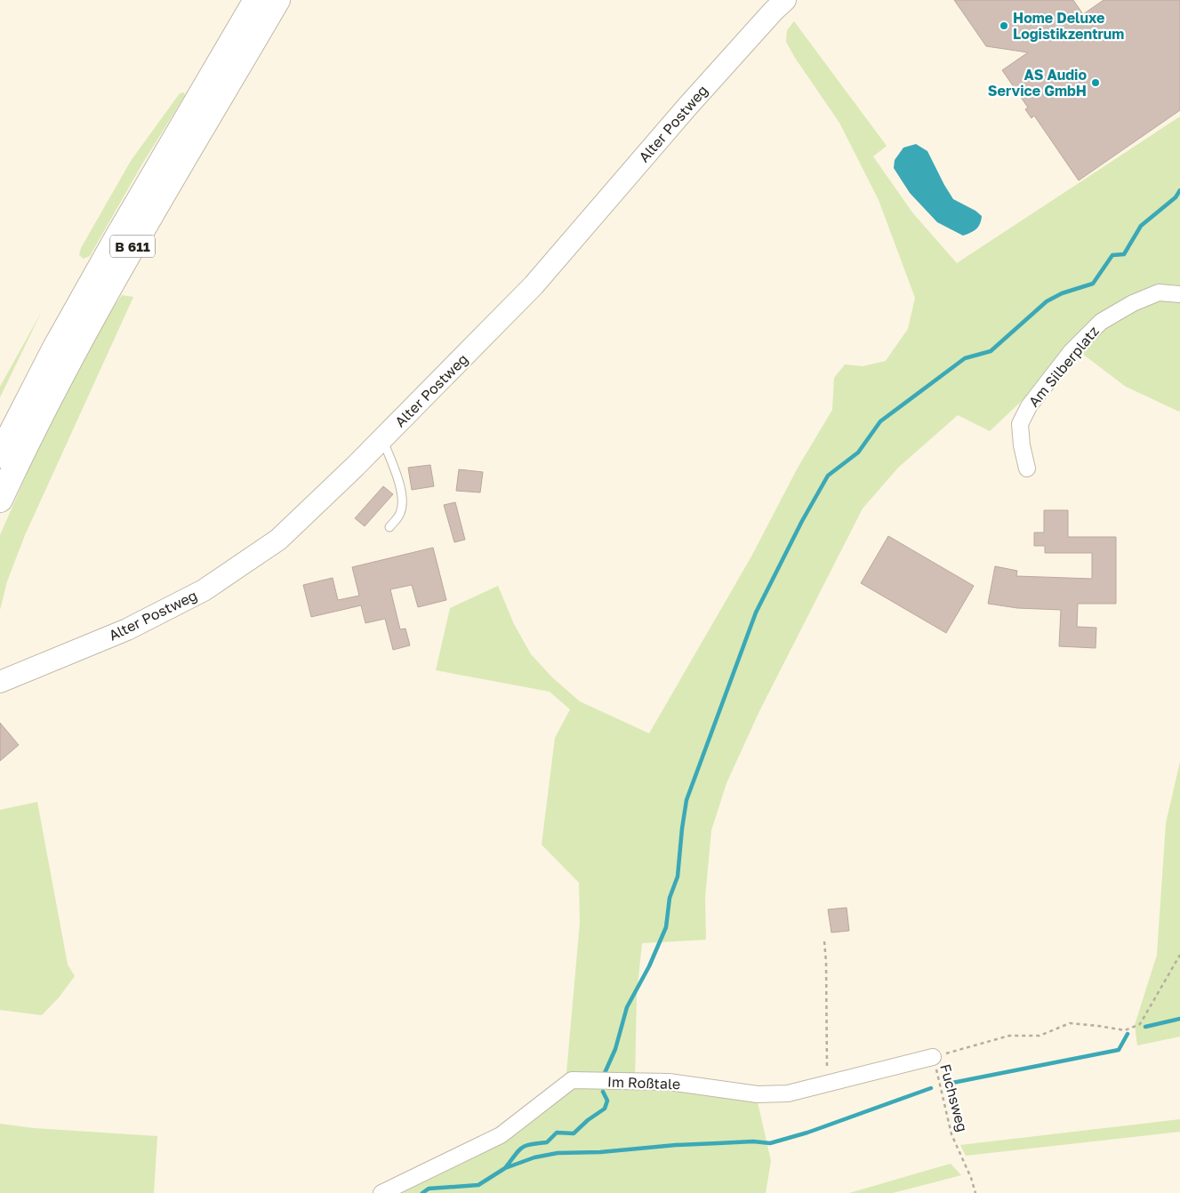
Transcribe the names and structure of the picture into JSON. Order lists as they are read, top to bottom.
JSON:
{
  "streets": {
    "highway": ["B 611"],
    "street": ["Alter Postweg", "Am Silberplatz", "Im Roßtale"],
    "path": ["Fuchsweg"]
  },
  "crossings": [
    ["Im Roßtale", "Fuchsweg"]
  ],
  "places": ["Home Deluxe Logistikzentrum", "AS Audio Service GmbH"]
}
